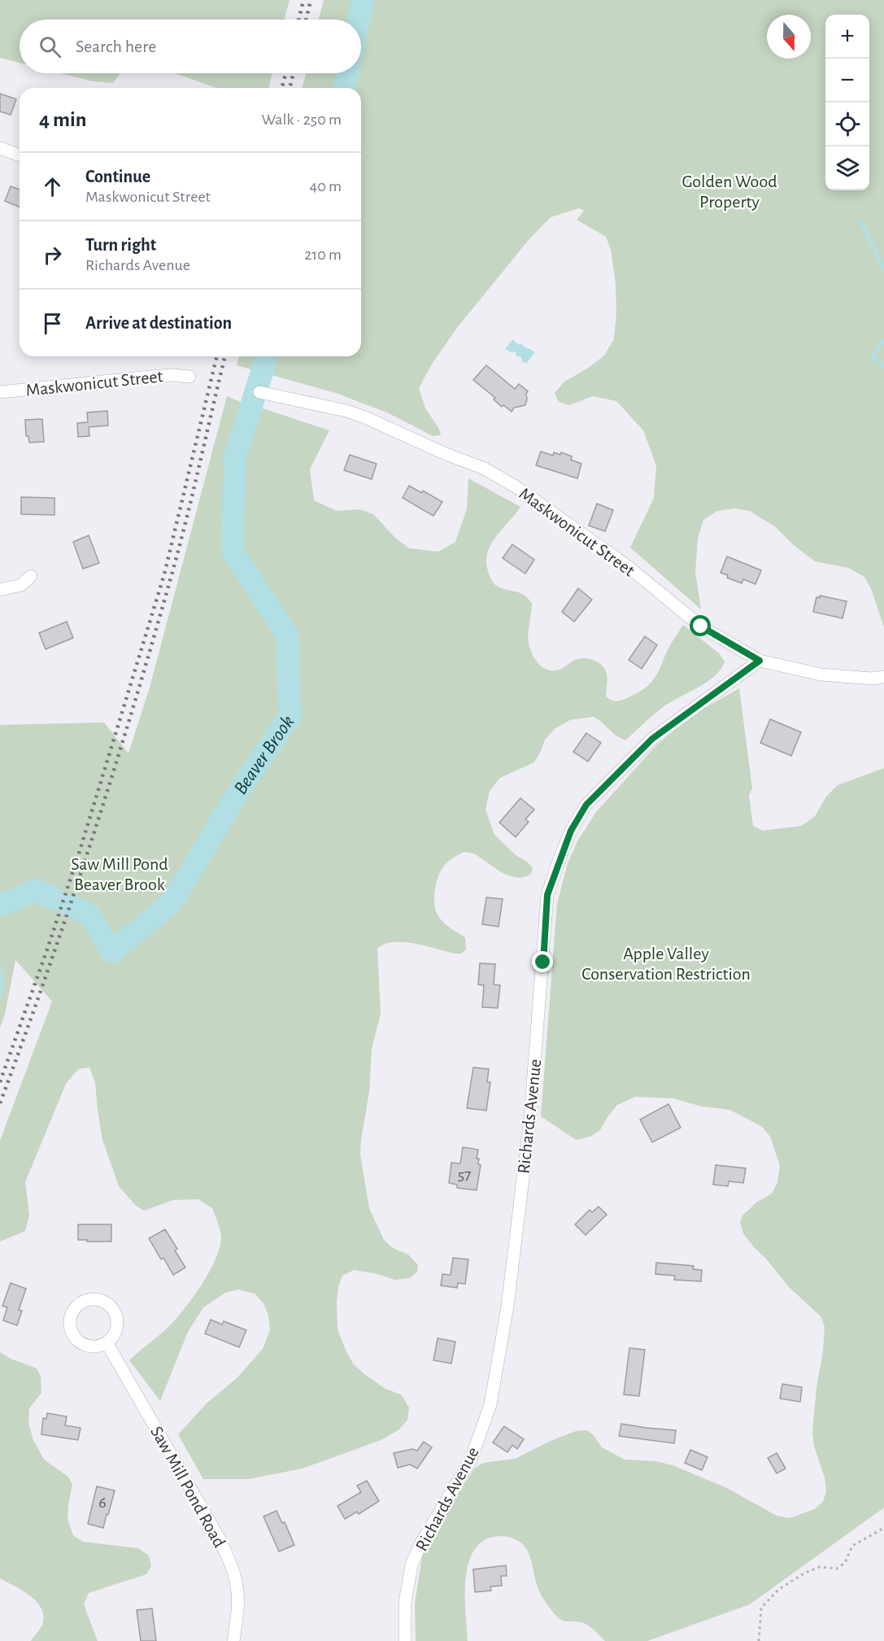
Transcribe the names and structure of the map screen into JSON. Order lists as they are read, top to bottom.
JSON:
{
  "streets": {
    "street": ["Maskwonicut Street", "Richards Avenue", "Saw Mill Pond Road"]
  },
  "crossings": [
    ["Maskwonicut Street", "Richards Avenue"]
  ],
  "water": ["Beaver Brook"],
  "parks": ["Golden Wood Property", "Saw Mill Pond Beaver Brook", "Apple Valley Conservation Restriction"],
  "house_numbers": ["57", "6"],
  "north": "bottom",
  "page": {
    "map_buttons": ["+", "−"],
    "search": "Search here",
    "heading": ["4 min", "Walk · 250 m"],
    "list": [
      ["Continue", "Maskwonicut Street", "40 m"],
      ["Turn right", "Richards Avenue", "210 m"],
      "Arrive at destination"
    ]
  }
}
